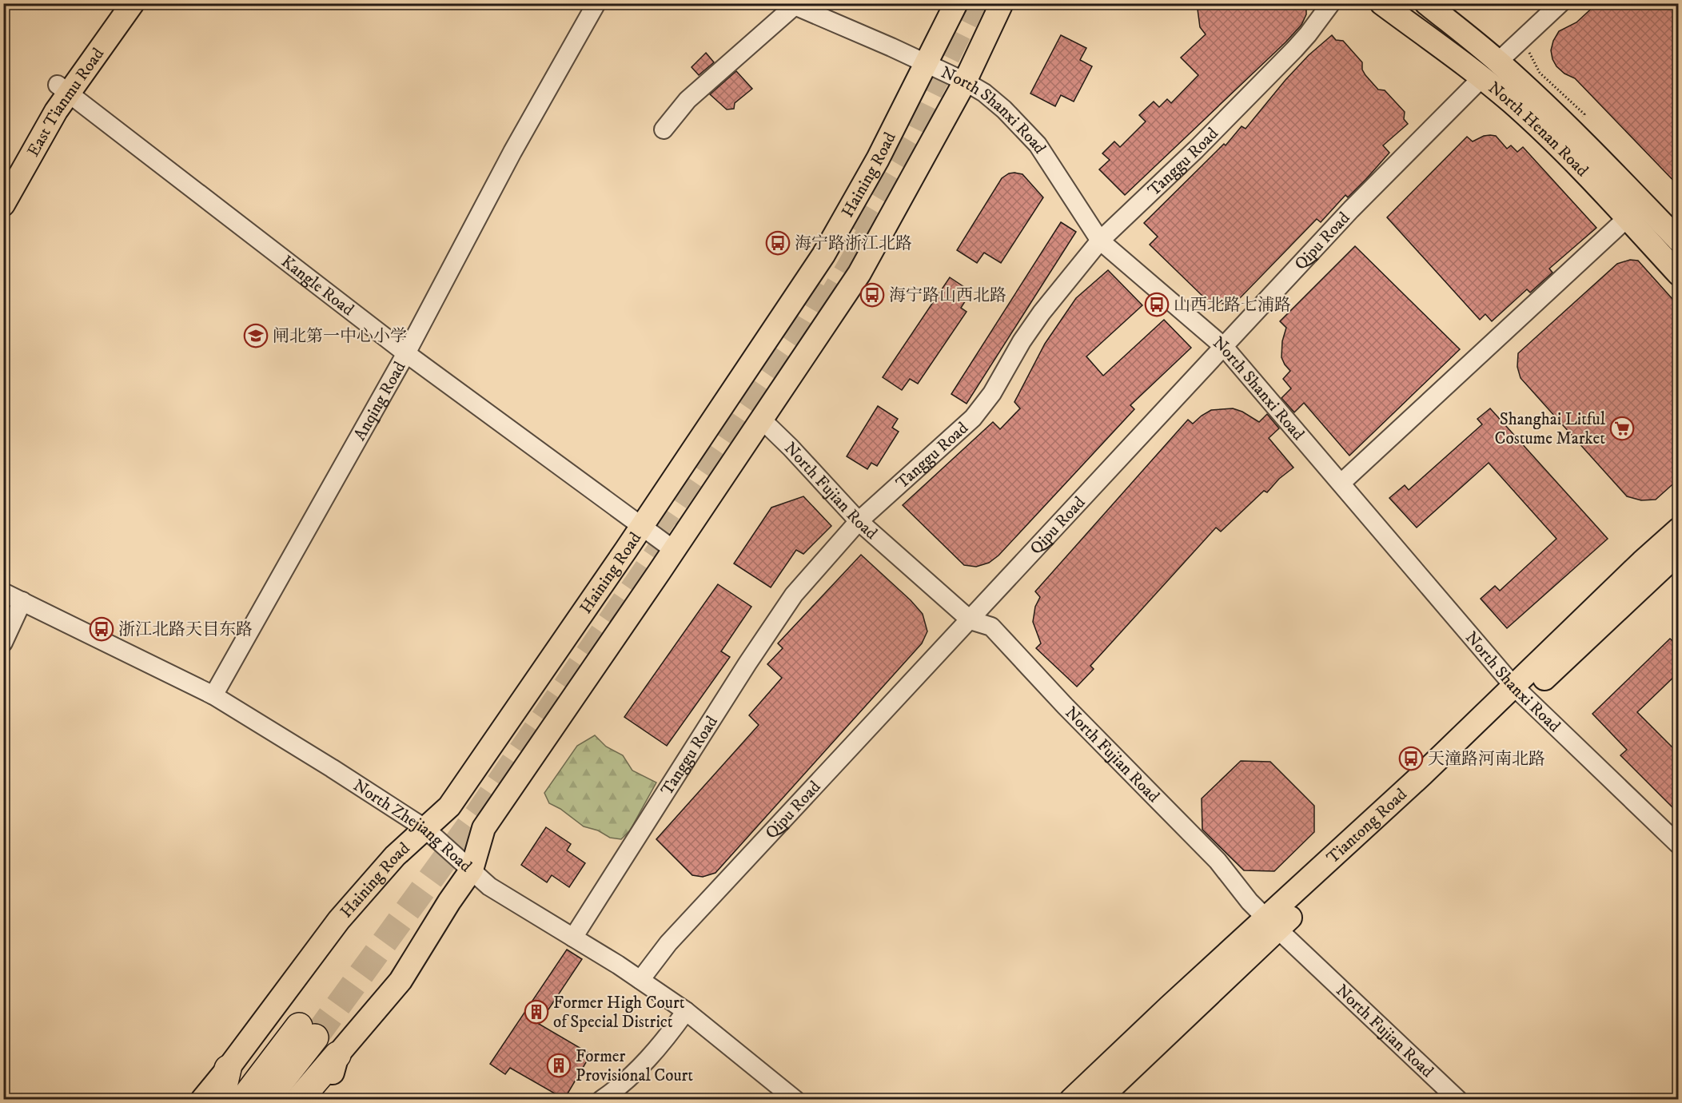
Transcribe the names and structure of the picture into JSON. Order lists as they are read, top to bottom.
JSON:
{
  "streets": {
    "main road": [
      "East Tianmu Road",
      "North Henan Road",
      "Haining Road",
      "Tiantong Road"
    ],
    "street": [
      "North Shanxi Road",
      "Tanggu Road",
      "Qipu Road",
      "Kangle Road",
      "Anqing Road",
      "North Fujian Road",
      "North Zhejiang Road"
    ]
  },
  "crossings": [
    ["East Tianmu Road", "Kangle Road"],
    ["North Shanxi Road", "Tanggu Road"],
    ["North Shanxi Road", "Haining Road"],
    ["North Shanxi Road", "Qipu Road"],
    ["North Shanxi Road", "Tiantong Road"],
    ["North Henan Road", "Qipu Road"],
    ["Tanggu Road", "North Fujian Road"],
    ["Tanggu Road", "North Zhejiang Road"],
    ["Haining Road", "Kangle Road"],
    ["Haining Road", "North Zhejiang Road"],
    ["Qipu Road", "North Fujian Road"],
    ["Qipu Road", "North Zhejiang Road"],
    ["Kangle Road", "Anqing Road"],
    ["Anqing Road", "North Zhejiang Road"],
    ["North Fujian Road", "Tiantong Road"]
  ],
  "places": {
    "bus stop": [
      "海宁路浙江北路",
      "海宁路山西北路",
      "山西北路七浦路",
      "浙江北路天目东路",
      "天潼路河南北路"
    ],
    "school or university": ["闸北第一中心小学"],
    "supermarket": ["Shanghai Litful Costume Market"],
    "building": ["Former High Court of Special District", "Former Provisional Court"]
  }
}
